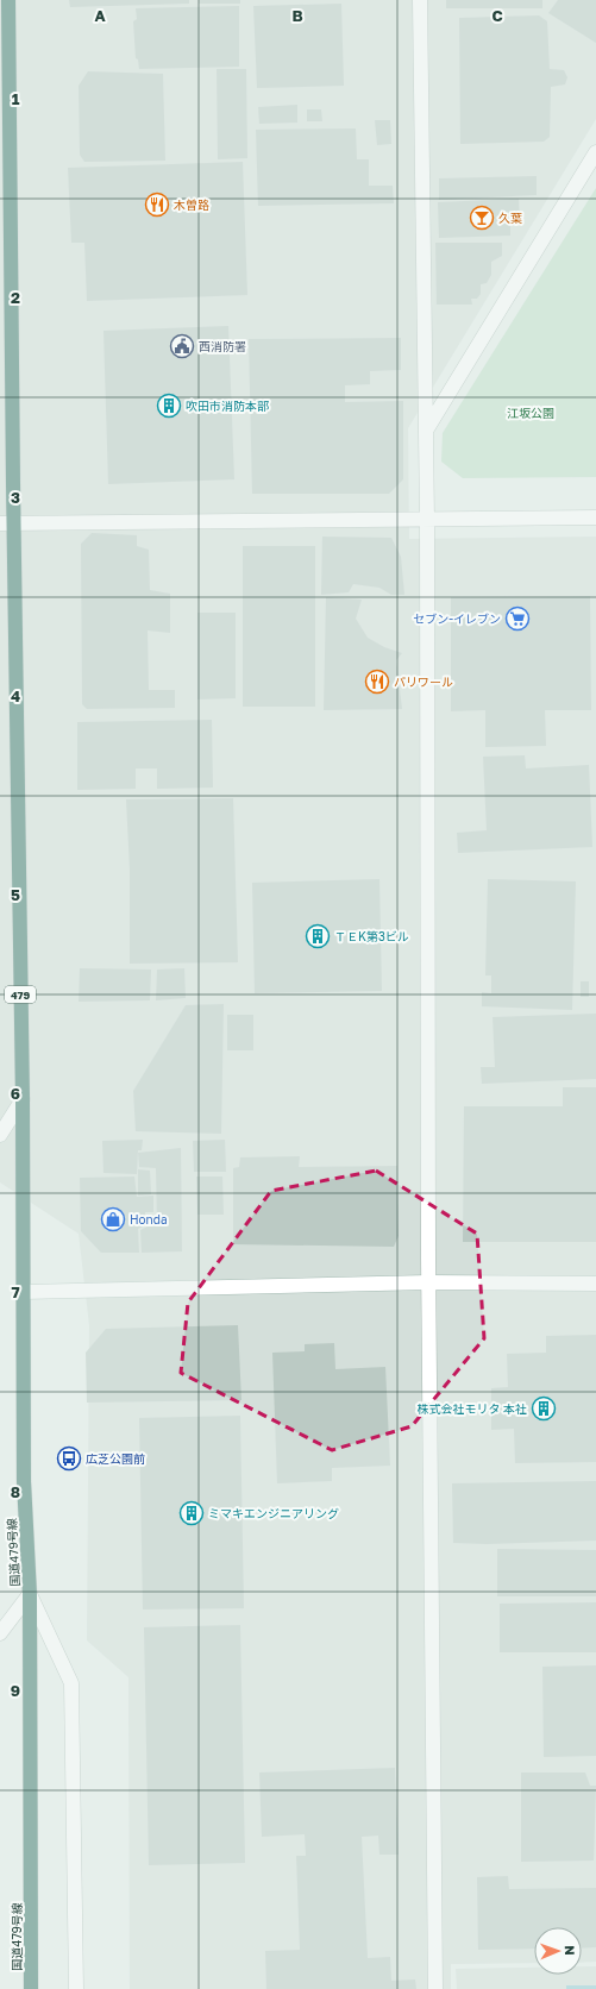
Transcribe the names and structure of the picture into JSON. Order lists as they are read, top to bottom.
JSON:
{
  "streets": {
    "highway": ["479", "国道479号線"]
  },
  "parks": ["江坂公園"],
  "places": {
    "restaurant": ["木曽路", "パリワール"],
    "bar": ["久葉"],
    "public building": ["西消防署"],
    "building": [
      "吹田市消防本部",
      "ＴＥK第3ビル",
      "株式会社モリタ 本社",
      "ミマキエンジニアリング"
    ],
    "supermarket": ["セブン-イレブン"],
    "shop": ["Honda"],
    "bus stop": ["広芝公園前"]
  },
  "north": "right",
  "grid": {
    "columns": ["A", "B", "C"],
    "rows": [
      "1",
      "2",
      "3",
      "4",
      "5",
      "6",
      "7",
      "8",
      "9"
    ]
  }
}
